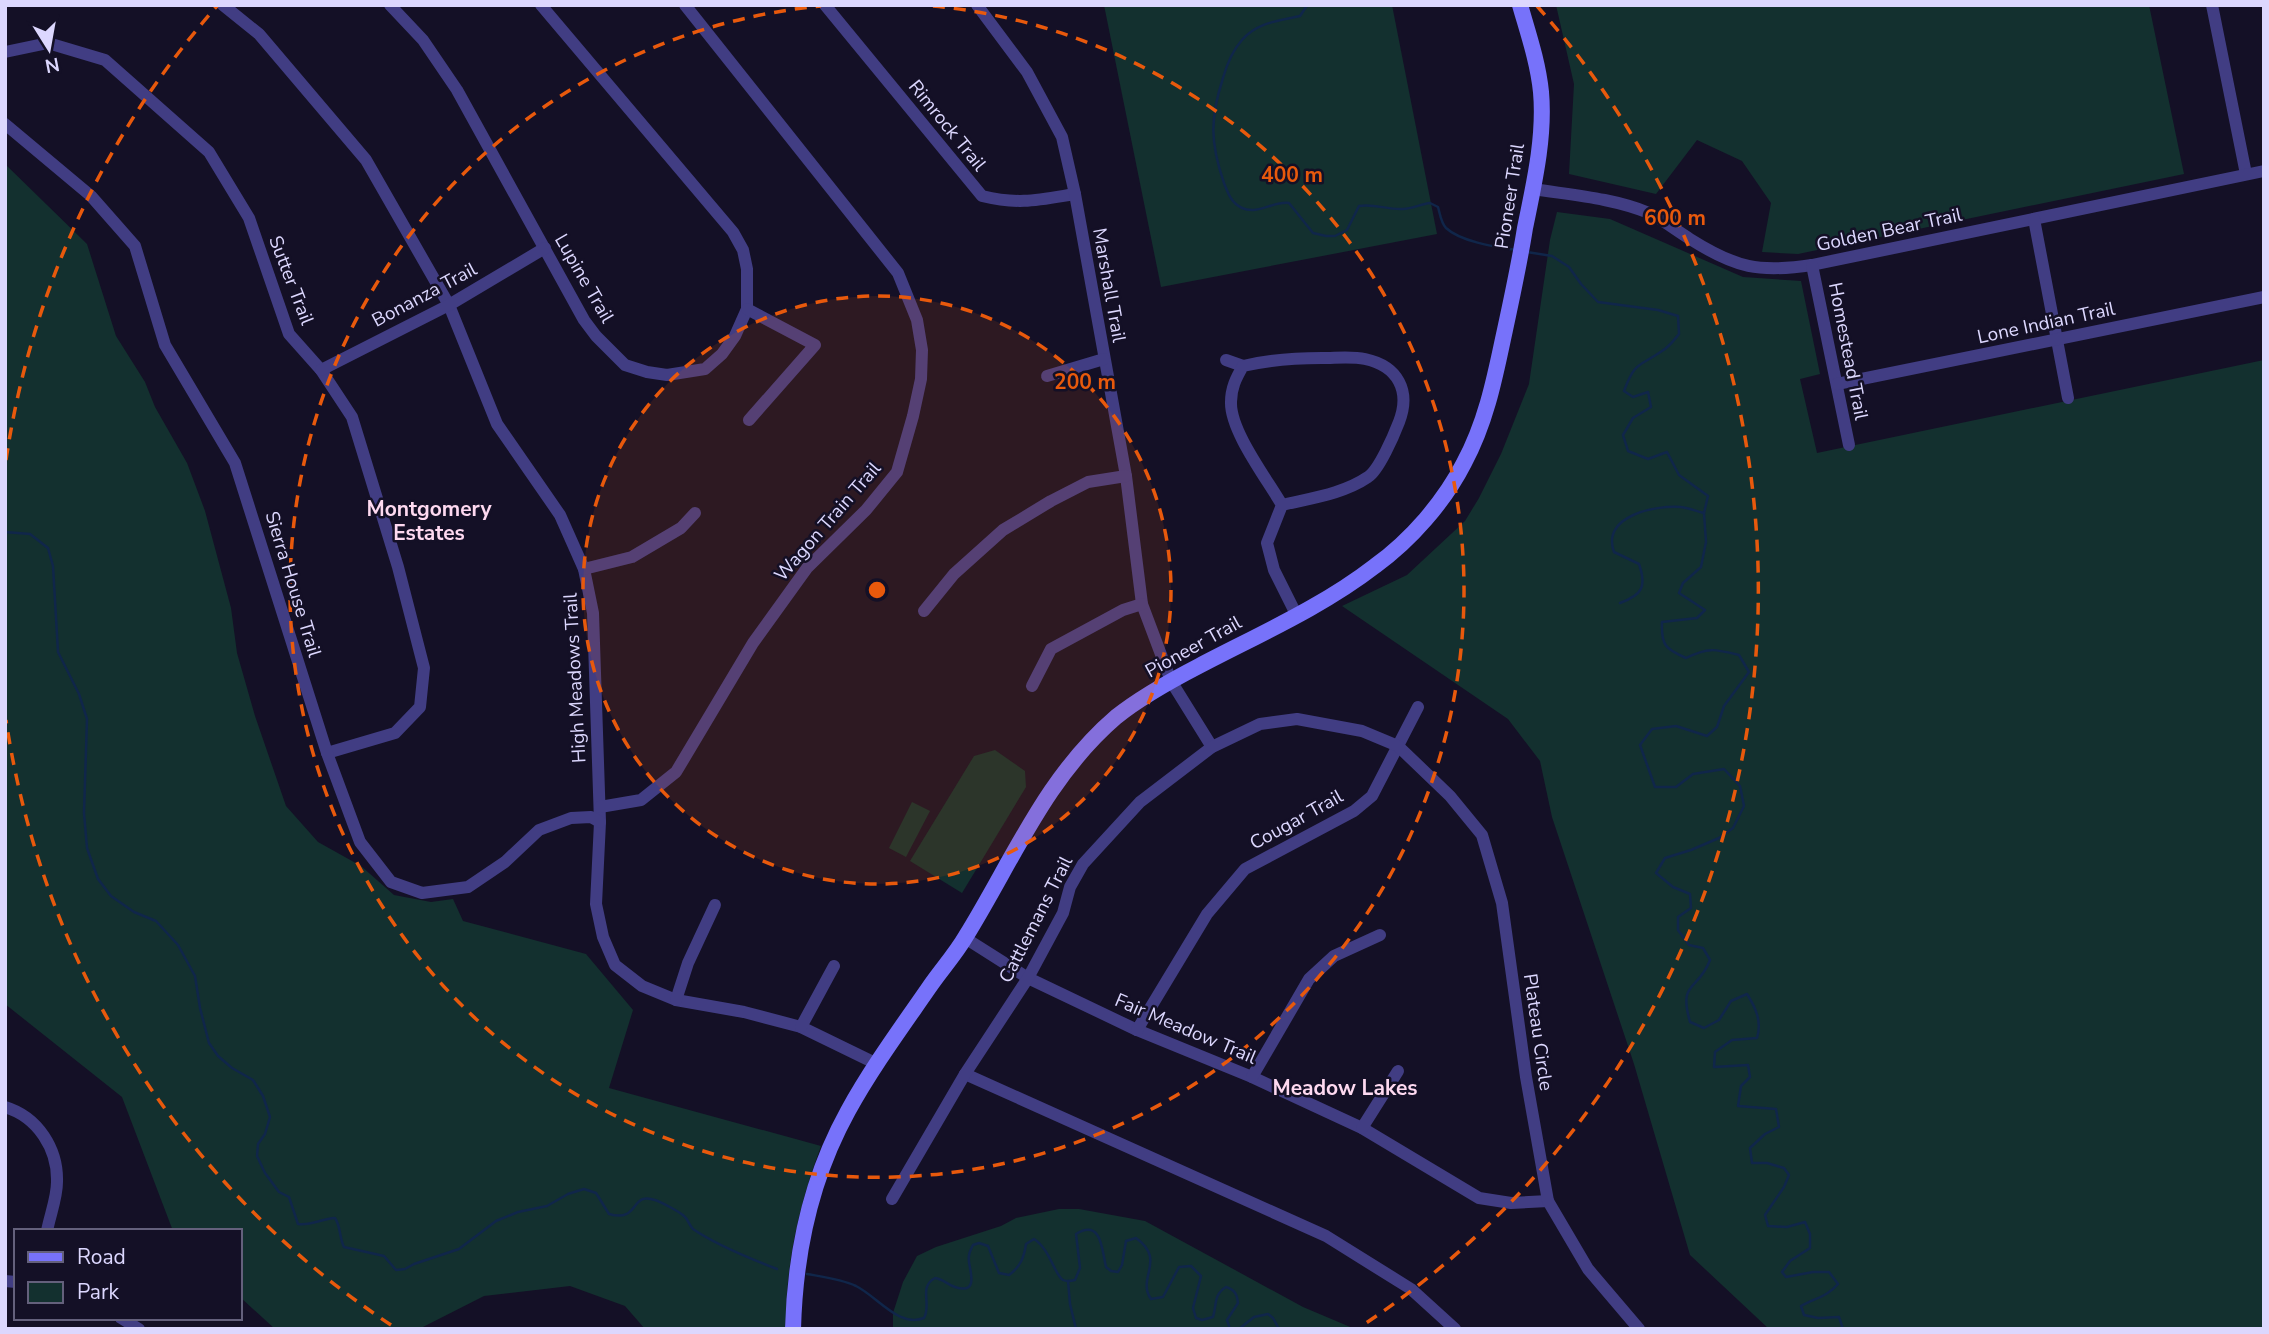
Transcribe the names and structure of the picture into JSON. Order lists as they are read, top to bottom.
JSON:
{
  "streets": {
    "main road": ["Pioneer Trail"],
    "street": [
      "Rimrock Trail",
      "Golden Bear Trail",
      "Lupine Trail",
      "Sutter Trail",
      "Marshall Trail",
      "Bonanza Trail",
      "Lone Indian Trail",
      "Homestead Trail",
      "Wagon Train Trail",
      "Sierra House Trail",
      "High Meadows Trail",
      "Cougar Trail",
      "Cattlemans Trail",
      "Fair Meadow Trail",
      "Plateau Circle"
    ]
  },
  "crossings": [
    ["Rimrock Trail", "Marshall Trail"],
    ["Pioneer Trail", "Golden Bear Trail"],
    ["Pioneer Trail", "Marshall Trail"],
    ["Pioneer Trail", "High Meadows Trail"],
    ["Pioneer Trail", "Fair Meadow Trail"],
    ["Golden Bear Trail", "Homestead Trail"],
    ["Lupine Trail", "Bonanza Trail"],
    ["Sutter Trail", "Bonanza Trail"],
    ["Sutter Trail", "Sierra House Trail"],
    ["Marshall Trail", "Cattlemans Trail"],
    ["Bonanza Trail", "High Meadows Trail"],
    ["Lone Indian Trail", "Homestead Trail"],
    ["Wagon Train Trail", "High Meadows Trail"],
    ["Sierra House Trail", "High Meadows Trail"],
    ["Cougar Trail", "Cattlemans Trail"],
    ["Cougar Trail", "Fair Meadow Trail"],
    ["Cougar Trail", "Plateau Circle"],
    ["Cattlemans Trail", "Fair Meadow Trail"],
    ["Cattlemans Trail", "Plateau Circle"],
    ["Fair Meadow Trail", "Plateau Circle"]
  ],
  "districts": ["Montgomery Estates", "Meadow Lakes"],
  "legend": ["Road", "Park"],
  "north": "bottom",
  "rings": ["400 m", "600 m", "200 m"]
}
